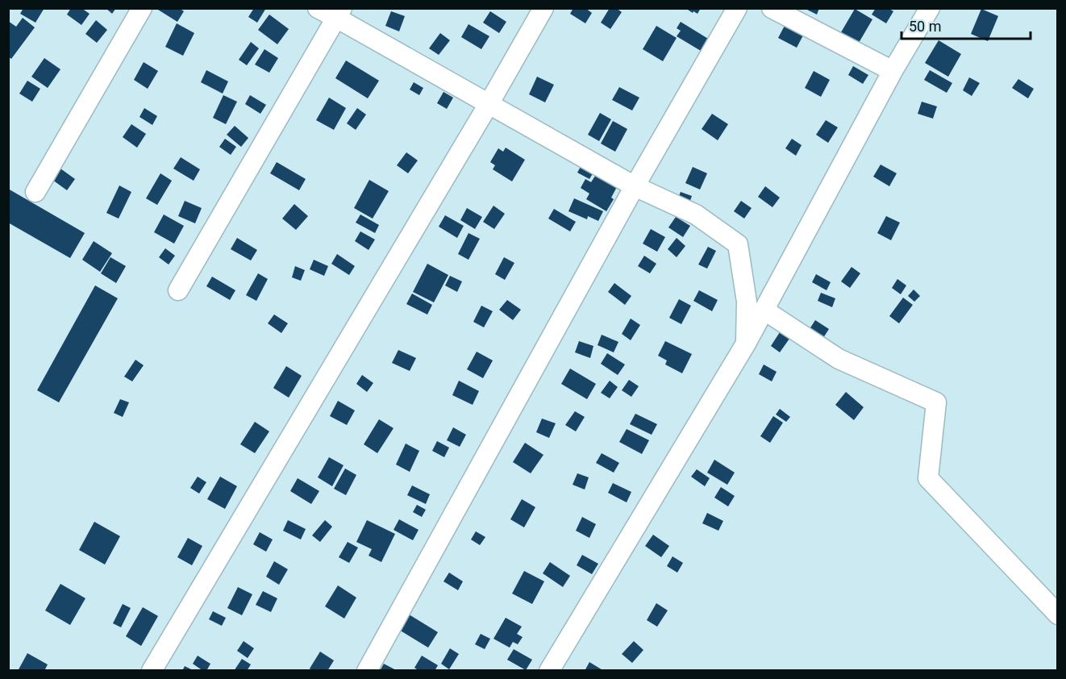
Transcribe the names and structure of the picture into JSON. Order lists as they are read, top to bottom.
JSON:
{
  "scale_bar": "50 m"
}
